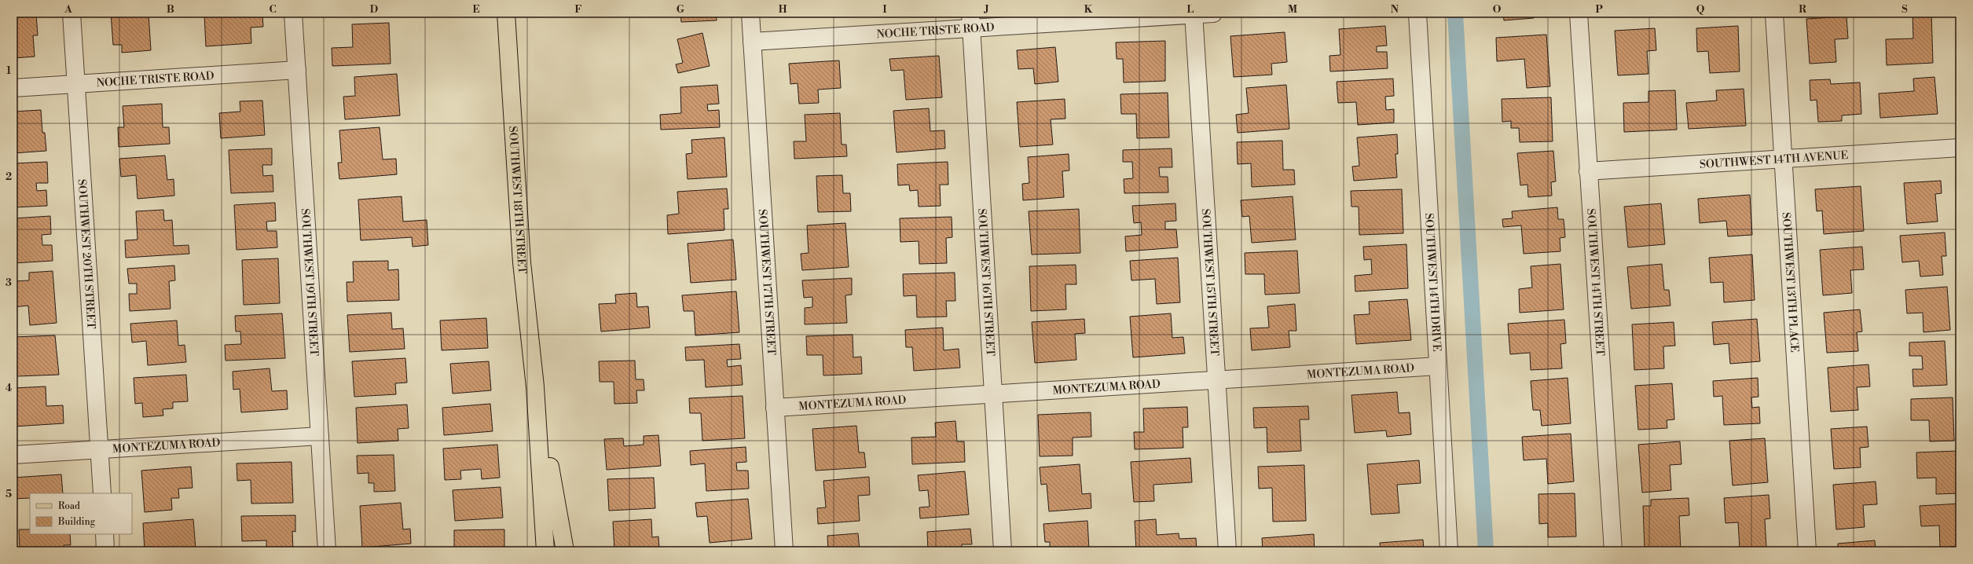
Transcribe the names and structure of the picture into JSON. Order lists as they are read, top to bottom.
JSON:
{
  "streets": {
    "main road": ["SOUTHWEST 18TH STREET"],
    "street": [
      "NOCHE TRISTE ROAD",
      "SOUTHWEST 14TH AVENUE",
      "SOUTHWEST 20TH STREET",
      "SOUTHWEST 19TH STREET",
      "SOUTHWEST 17TH STREET",
      "SOUTHWEST 16TH STREET",
      "SOUTHWEST 15TH STREET",
      "SOUTHWEST 14TH DRIVE",
      "SOUTHWEST 14TH STREET",
      "SOUTHWEST 13TH PLACE",
      "MONTEZUMA ROAD"
    ]
  },
  "crossings": [
    ["NOCHE TRISTE ROAD", "SOUTHWEST 20TH STREET"],
    ["NOCHE TRISTE ROAD", "SOUTHWEST 19TH STREET"],
    ["NOCHE TRISTE ROAD", "SOUTHWEST 17TH STREET"],
    ["NOCHE TRISTE ROAD", "SOUTHWEST 16TH STREET"],
    ["NOCHE TRISTE ROAD", "SOUTHWEST 15TH STREET"],
    ["SOUTHWEST 14TH AVENUE", "SOUTHWEST 14TH STREET"],
    ["SOUTHWEST 14TH AVENUE", "SOUTHWEST 13TH PLACE"],
    ["SOUTHWEST 20TH STREET", "MONTEZUMA ROAD"],
    ["SOUTHWEST 19TH STREET", "MONTEZUMA ROAD"],
    ["SOUTHWEST 17TH STREET", "MONTEZUMA ROAD"],
    ["SOUTHWEST 16TH STREET", "MONTEZUMA ROAD"],
    ["SOUTHWEST 15TH STREET", "MONTEZUMA ROAD"],
    ["SOUTHWEST 14TH DRIVE", "MONTEZUMA ROAD"]
  ],
  "legend": ["Road", "Building"],
  "grid": {
    "columns": [
      "A",
      "B",
      "C",
      "D",
      "E",
      "F",
      "G",
      "H",
      "I",
      "J",
      "K",
      "L",
      "M",
      "N",
      "O",
      "P",
      "Q",
      "R",
      "S"
    ],
    "rows": [
      "1",
      "2",
      "3",
      "4",
      "5"
    ]
  }
}
